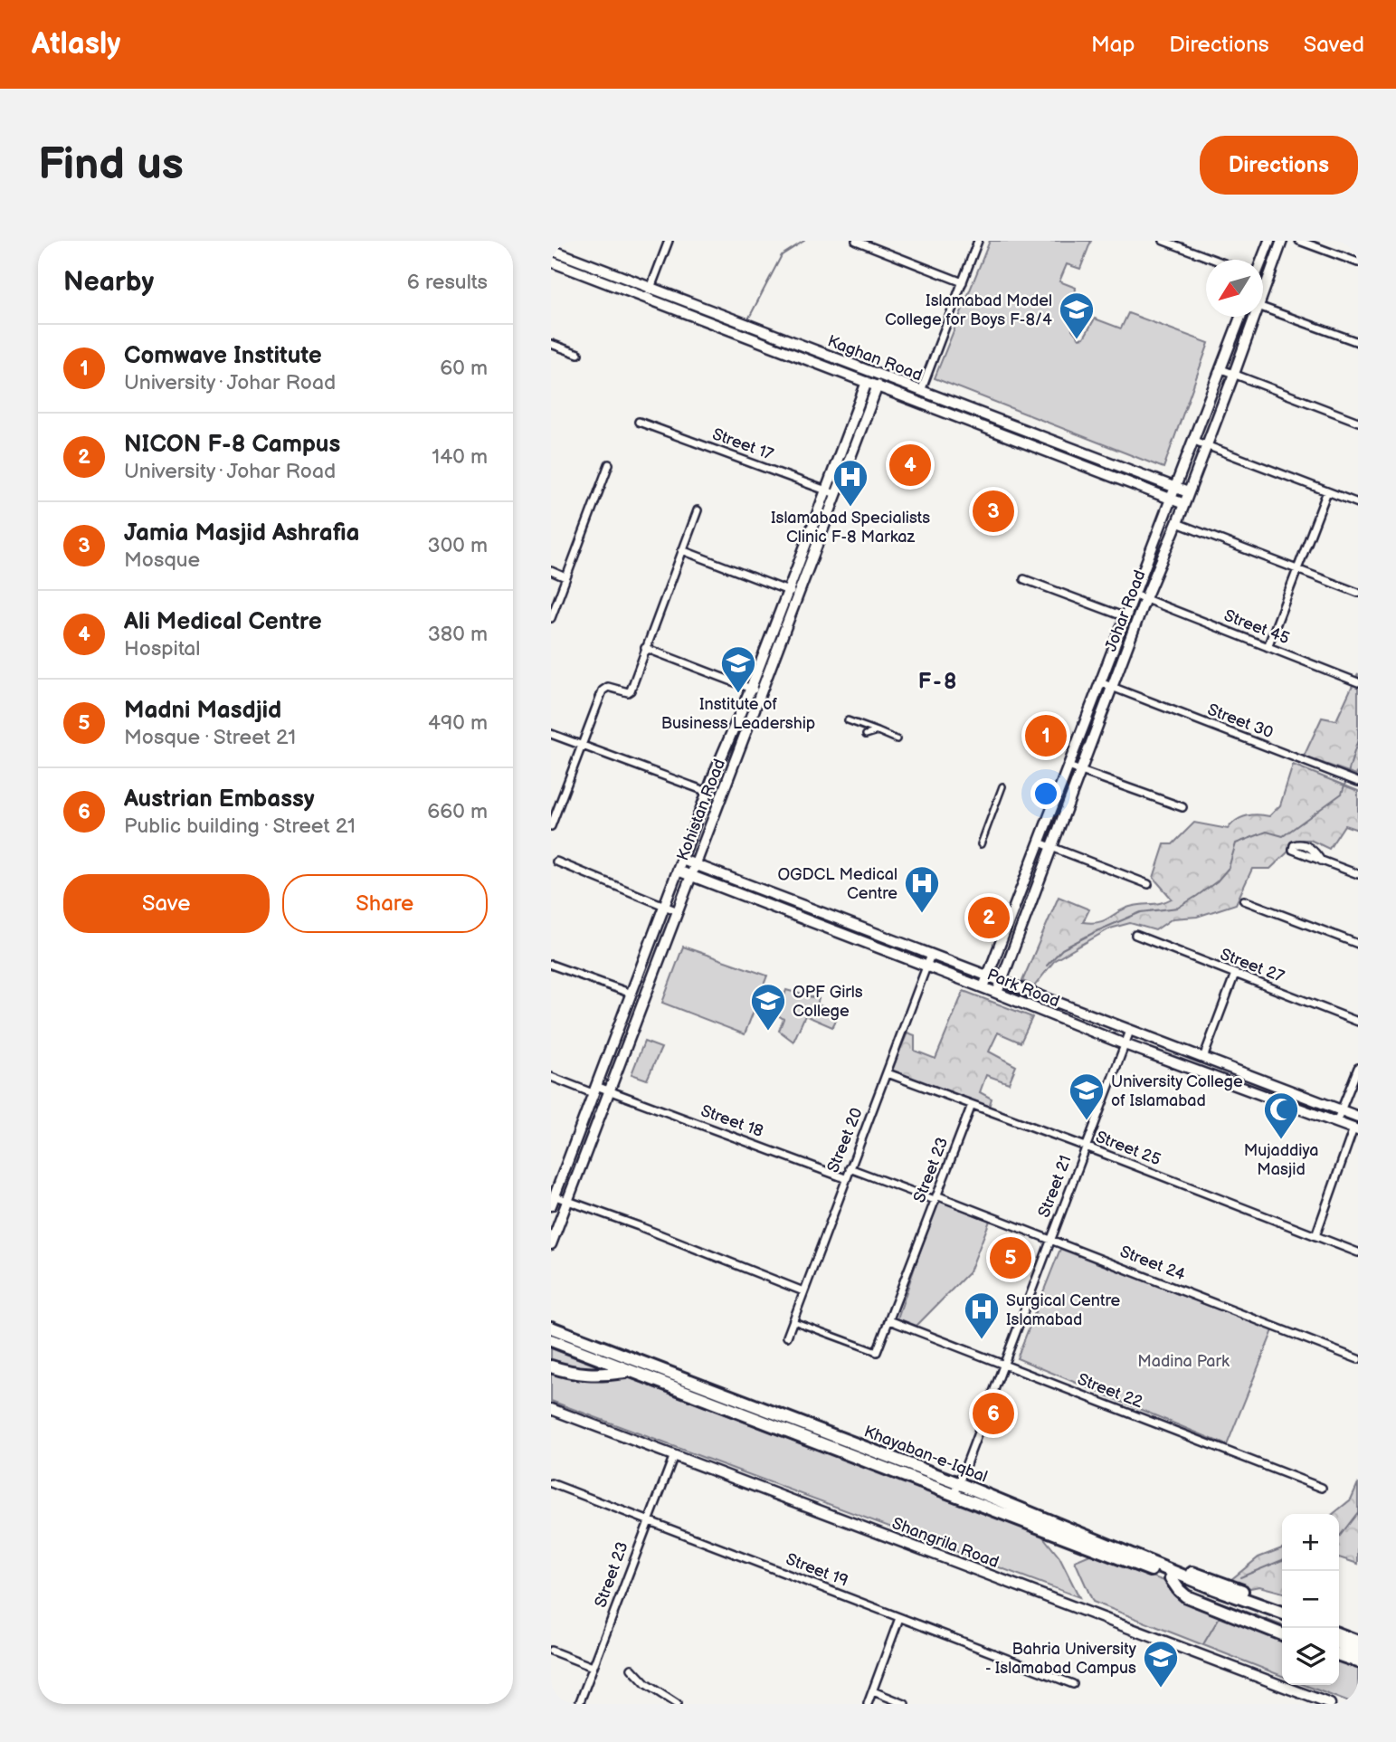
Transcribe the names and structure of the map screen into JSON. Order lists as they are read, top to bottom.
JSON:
{
  "streets": {
    "main road": ["Khayaban-e-Iqbal"],
    "street": [
      "Kaghan Road",
      "Street 17",
      "Johar Road",
      "Street 45",
      "Street 30",
      "Kohistan Road",
      "Street 27",
      "Park Road",
      "Street 18",
      "Street 20",
      "Street 25",
      "Street 23",
      "Street 21",
      "Street 24",
      "Street 22",
      "Shangrila Road",
      "Street 19"
    ]
  },
  "crossings": [
    ["Kaghan Road", "Johar Road"],
    ["Kaghan Road", "Kohistan Road"],
    ["Street 17", "Kohistan Road"],
    ["Johar Road", "Street 45"],
    ["Johar Road", "Street 30"],
    ["Johar Road", "Park Road"],
    ["Kohistan Road", "Park Road"],
    ["Kohistan Road", "Street 18"],
    ["Park Road", "Street 20"],
    ["Park Road", "Street 21"],
    ["Street 18", "Street 20"],
    ["Street 20", "Street 25"],
    ["Street 20", "Street 24"],
    ["Street 25", "Street 23"],
    ["Street 25", "Street 21"],
    ["Street 23", "Street 24"],
    ["Street 23", "Street 22"],
    ["Street 23", "Shangrila Road"],
    ["Street 23", "Street 19"],
    ["Street 21", "Street 24"],
    ["Street 21", "Street 22"],
    ["Street 21", "Khayaban-e-Iqbal"]
  ],
  "districts": ["F-8"],
  "parks": ["Madina Park"],
  "places": {
    "school or university": [
      "Islamabad Model College for Boys F-8/4",
      "Institute of Business Leadership",
      "OPF Girls College",
      "University College of Islamabad",
      "Bahria University - Islamabad Campus"
    ],
    "hospital": ["Islamabad Specialists Clinic F-8 Markaz", "OGDCL Medical Centre", "Surgical Centre Islamabad"],
    "mosque": ["Mujaddiya Masjid"]
  },
  "north": "bottom left",
  "page": {
    "header": "Atlasly",
    "nav": ["Map", "Directions", "Saved"],
    "buttons": [
      "Directions",
      ["Save", "Share"]
    ],
    "title": "Find us",
    "heading": ["Nearby", "6 results"],
    "list": [
      {
        "mark": "1",
        "name": "Comwave Institute",
        "note": "University · Johar Road",
        "value": "60 m"
      },
      {
        "mark": "2",
        "name": "NICON F-8 Campus",
        "note": "University · Johar Road",
        "value": "140 m"
      },
      {
        "mark": "3",
        "name": "Jamia Masjid Ashrafia",
        "note": "Mosque",
        "value": "300 m"
      },
      {
        "mark": "4",
        "name": "Ali Medical Centre",
        "note": "Hospital",
        "value": "380 m"
      },
      {
        "mark": "5",
        "name": "Madni Masdjid",
        "note": "Mosque · Street 21",
        "value": "490 m"
      },
      {
        "mark": "6",
        "name": "Austrian Embassy",
        "note": "Public building · Street 21",
        "value": "660 m"
      }
    ],
    "pins": [
      "4",
      "3",
      "1",
      "2",
      "5",
      "6"
    ],
    "map_buttons": ["+", "−"]
  }
}
